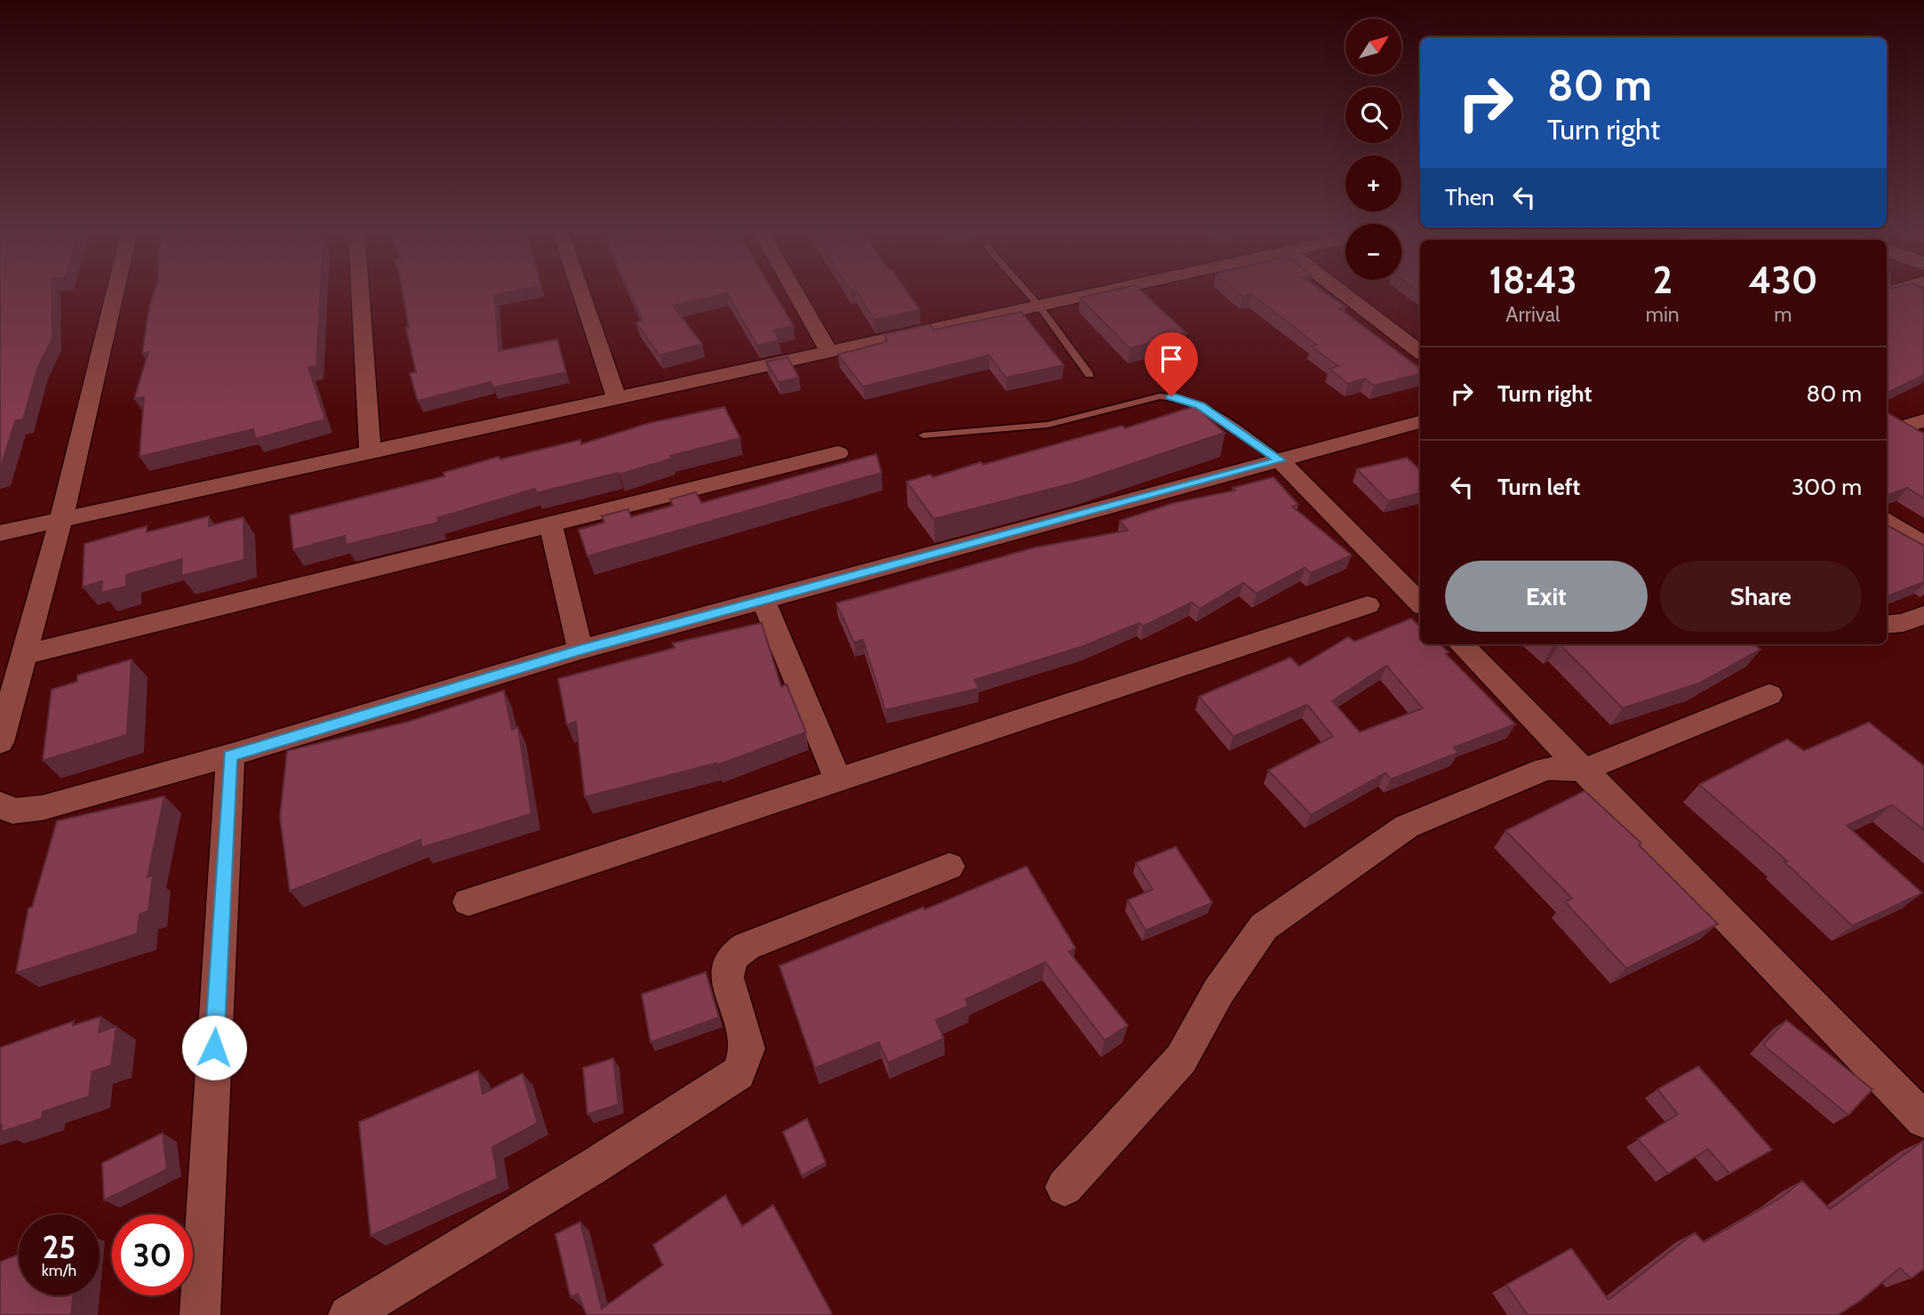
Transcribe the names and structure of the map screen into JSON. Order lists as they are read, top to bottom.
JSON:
{
  "north": "top right",
  "page": {
    "map_buttons": ["+", "−"],
    "turn": ["80 m", "Turn right"],
    "then": "Then",
    "eta": [
      "18:43",
      "Arrival",
      "2",
      "min",
      "430",
      "m"
    ],
    "list": [
      {
        "name": "Turn right",
        "value": "80 m"
      },
      {
        "name": "Turn left",
        "value": "300 m"
      }
    ],
    "buttons": ["Exit", "Share"],
    "speed": "25 km/h",
    "limit": "30"
  }
}
